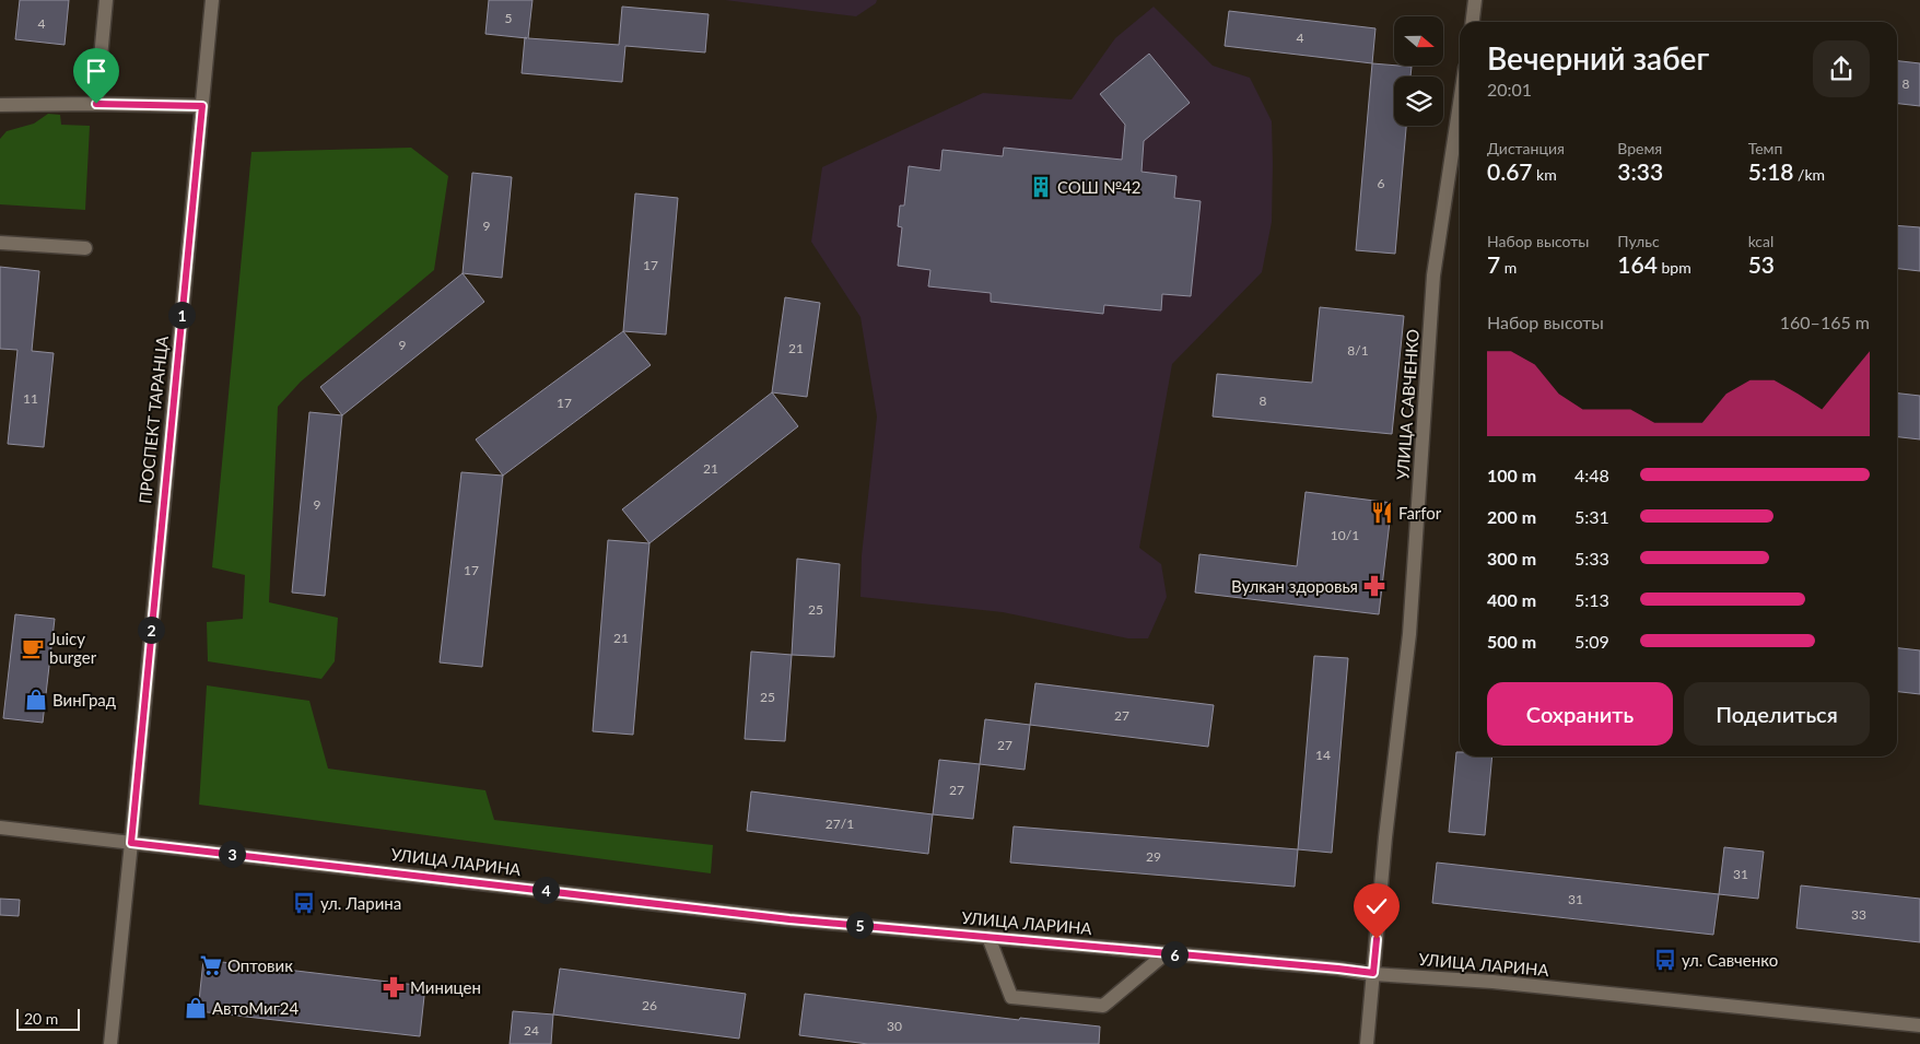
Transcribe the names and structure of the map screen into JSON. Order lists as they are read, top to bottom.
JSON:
{
  "streets": {
    "main road": ["УЛИЦА САВЧЕНКО", "ПРОСПЕКТ ТАРАНЦА", "УЛИЦА ЛАРИНА"]
  },
  "crossings": [
    ["УЛИЦА САВЧЕНКО", "УЛИЦА ЛАРИНА"],
    ["ПРОСПЕКТ ТАРАНЦА", "УЛИЦА ЛАРИНА"]
  ],
  "places": {
    "building": ["СОШ №42"],
    "restaurant": ["Farfor"],
    "pharmacy": ["Вулкан здоровья", "Миницен"],
    "cafe": ["Juicy burger"],
    "shop": ["ВинГрад", "АвтоМиг24"],
    "bus stop": ["ул. Ларина", "ул. Савченко"],
    "supermarket": ["Оптовик"]
  },
  "house_numbers": [
    "5",
    "4",
    "4",
    "8",
    "6",
    "9",
    "17",
    "9",
    "21",
    "8/1",
    "11",
    "8",
    "17",
    "21",
    "9",
    "10/1",
    "17",
    "25",
    "21",
    "25",
    "27",
    "27",
    "14",
    "27",
    "27/1",
    "29",
    "31",
    "31",
    "33",
    "26",
    "30",
    "24"
  ],
  "scale_bar": "20 m",
  "north": "right",
  "page": {
    "heading": ["Вечерний забег", "20:01"],
    "stats": [
      ["Дистанция", "0.67 km"],
      ["Время", "3:33"],
      ["Темп", "5:18 /km"],
      ["Набор высоты", "7 m"],
      ["Пульс", "164 bpm"],
      ["kcal", "53"]
    ],
    "chart": ["Набор высоты", "160–165 m"],
    "pins": [
      "1",
      "2",
      "3",
      "4",
      "5",
      "6"
    ],
    "list": [
      {
        "name": "100 m",
        "note": "4:48"
      },
      {
        "name": "200 m",
        "note": "5:31"
      },
      {
        "name": "300 m",
        "note": "5:33"
      },
      {
        "name": "400 m",
        "note": "5:13"
      },
      {
        "name": "500 m",
        "note": "5:09"
      }
    ],
    "buttons": ["Сохранить", "Поделиться"],
    "scale": "20 m"
  }
}
